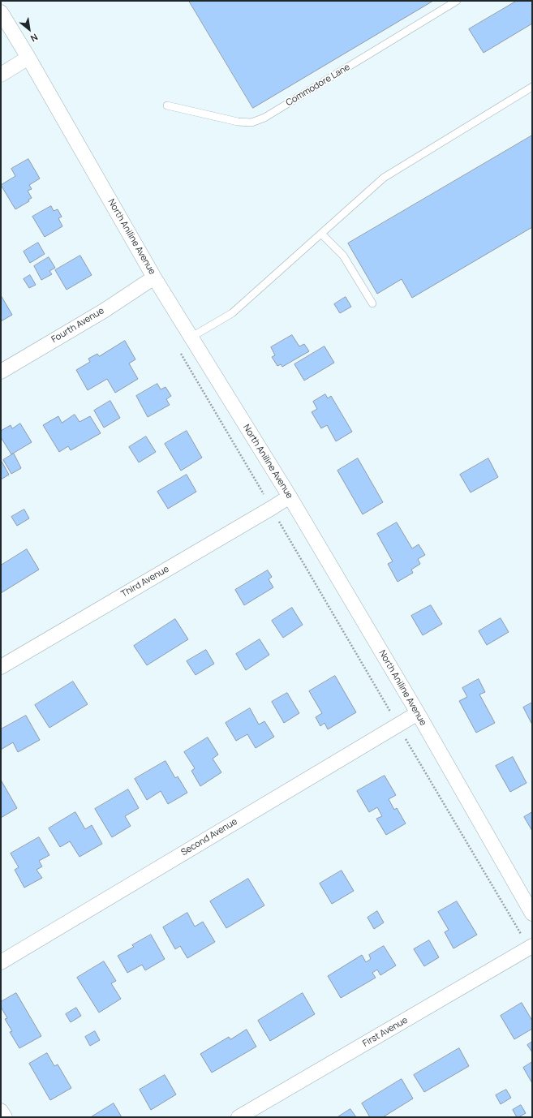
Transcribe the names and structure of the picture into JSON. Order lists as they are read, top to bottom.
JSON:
{
  "streets": {
    "street": [
      "North Aniline Avenue",
      "Fourth Avenue",
      "Third Avenue",
      "Second Avenue",
      "First Avenue"
    ],
    "lane": ["Commodore Lane"]
  },
  "crossings": [
    ["North Aniline Avenue", "Fourth Avenue"],
    ["North Aniline Avenue", "Third Avenue"],
    ["North Aniline Avenue", "Second Avenue"]
  ],
  "north": "bottom right"
}
